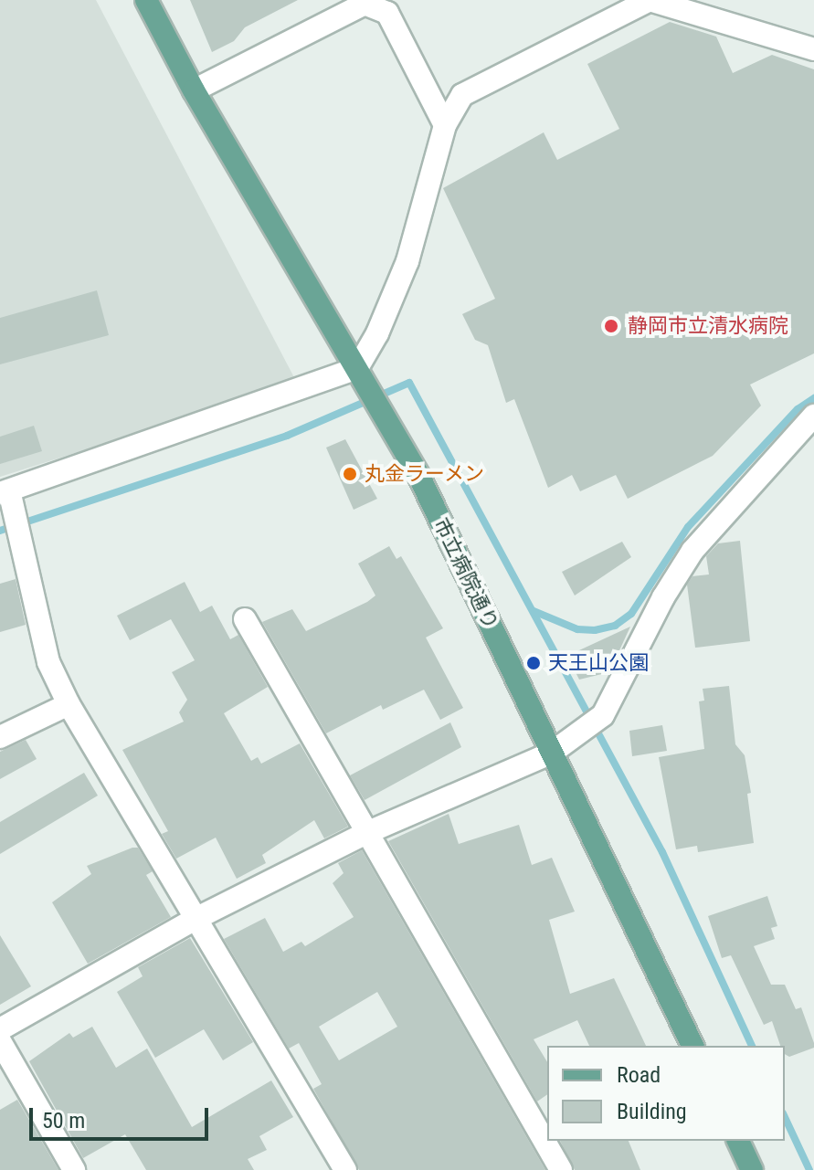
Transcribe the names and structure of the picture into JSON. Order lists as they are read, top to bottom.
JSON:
{
  "streets": {
    "main road": ["市立病院通り"]
  },
  "places": ["静岡市立清水病院", "丸金ラーメン", "天王山公園"],
  "legend": ["Road", "Building"],
  "scale_bar": "50 m"
}
